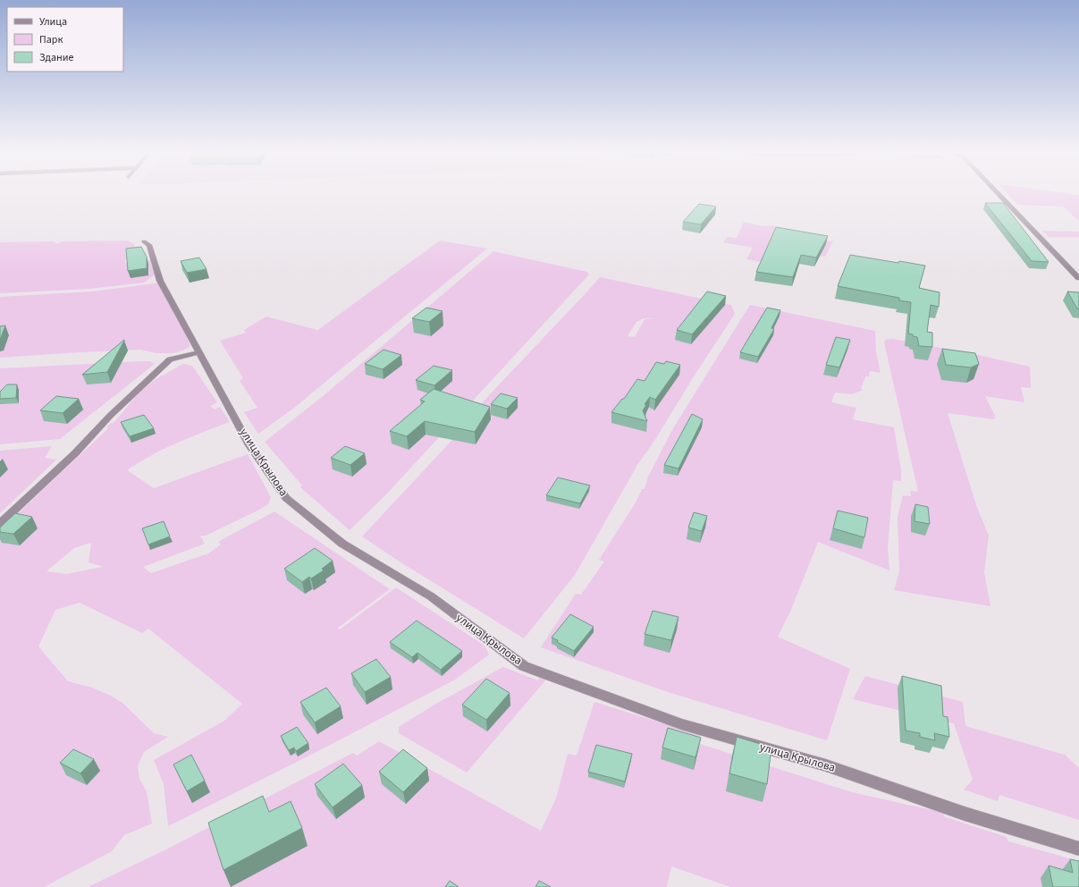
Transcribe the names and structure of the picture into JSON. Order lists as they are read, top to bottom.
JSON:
{
  "streets": {
    "street": ["улица Крылова"]
  },
  "legend": ["Улица", "Парк", "Здание"]
}
